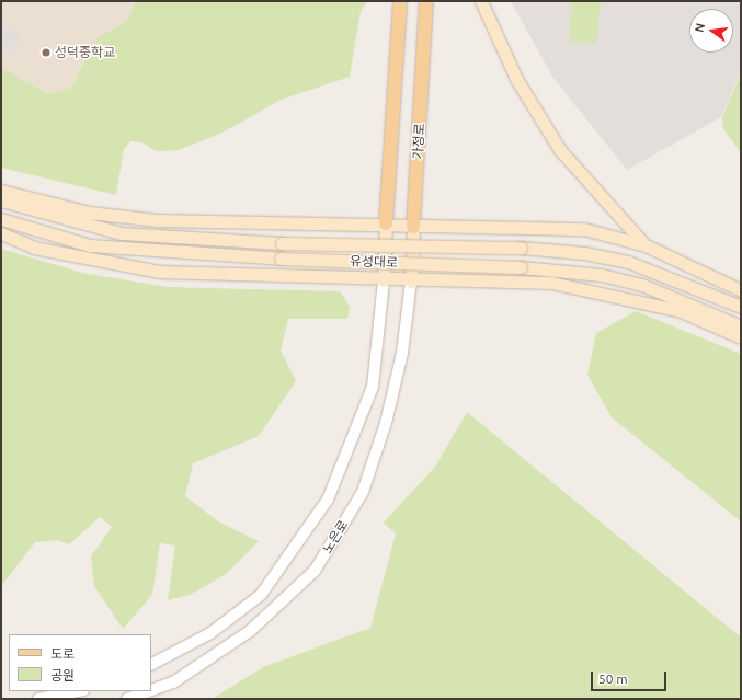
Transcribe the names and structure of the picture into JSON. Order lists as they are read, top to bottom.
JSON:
{
  "streets": {
    "main road": ["가정로", "유성대로", "노은로"]
  },
  "crossings": [
    ["가정로", "노은로"]
  ],
  "places": ["성덕중학교"],
  "legend": ["도로", "공원"],
  "scale_bar": "50 m",
  "north": "left"
}
